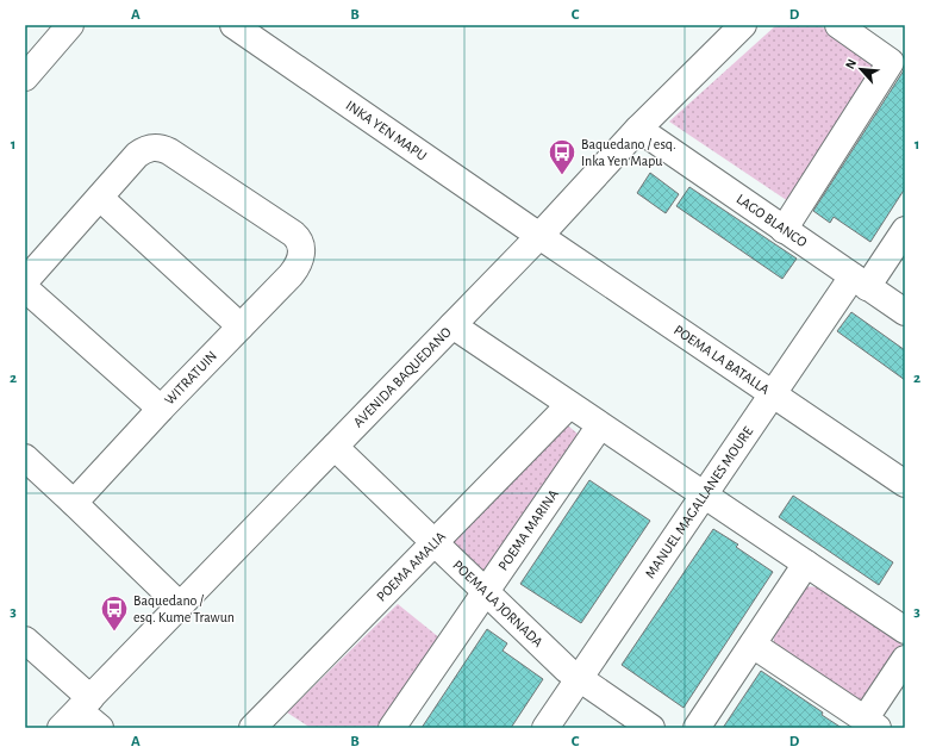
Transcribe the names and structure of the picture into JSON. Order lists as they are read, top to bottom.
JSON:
{
  "streets": {
    "street": [
      "INKA YEN MAPU",
      "LAGO BLANCO",
      "POEMA LA BATALLA",
      "AVENIDA BAQUEDANO",
      "WITRATUIN",
      "MANUEL MAGALLANES MOURE",
      "POEMA MARINA",
      "POEMA AMALIA",
      "POEMA LA JORNADA"
    ]
  },
  "crossings": [
    ["INKA YEN MAPU", "POEMA LA BATALLA"],
    ["INKA YEN MAPU", "AVENIDA BAQUEDANO"],
    ["LAGO BLANCO", "AVENIDA BAQUEDANO"],
    ["LAGO BLANCO", "MANUEL MAGALLANES MOURE"],
    ["POEMA LA BATALLA", "AVENIDA BAQUEDANO"],
    ["POEMA LA BATALLA", "MANUEL MAGALLANES MOURE"],
    ["AVENIDA BAQUEDANO", "POEMA LA JORNADA"],
    ["MANUEL MAGALLANES MOURE", "POEMA LA JORNADA"],
    ["POEMA MARINA", "POEMA LA JORNADA"],
    ["POEMA AMALIA", "POEMA LA JORNADA"]
  ],
  "places": {
    "bus stop": ["Baquedano / esq. Inka Yen Mapu", "Baquedano / esq. Kume Trawun"]
  },
  "north": "top left",
  "grid": {
    "columns": [
      "A",
      "B",
      "C",
      "D"
    ],
    "rows": ["1", "2", "3"]
  }
}
